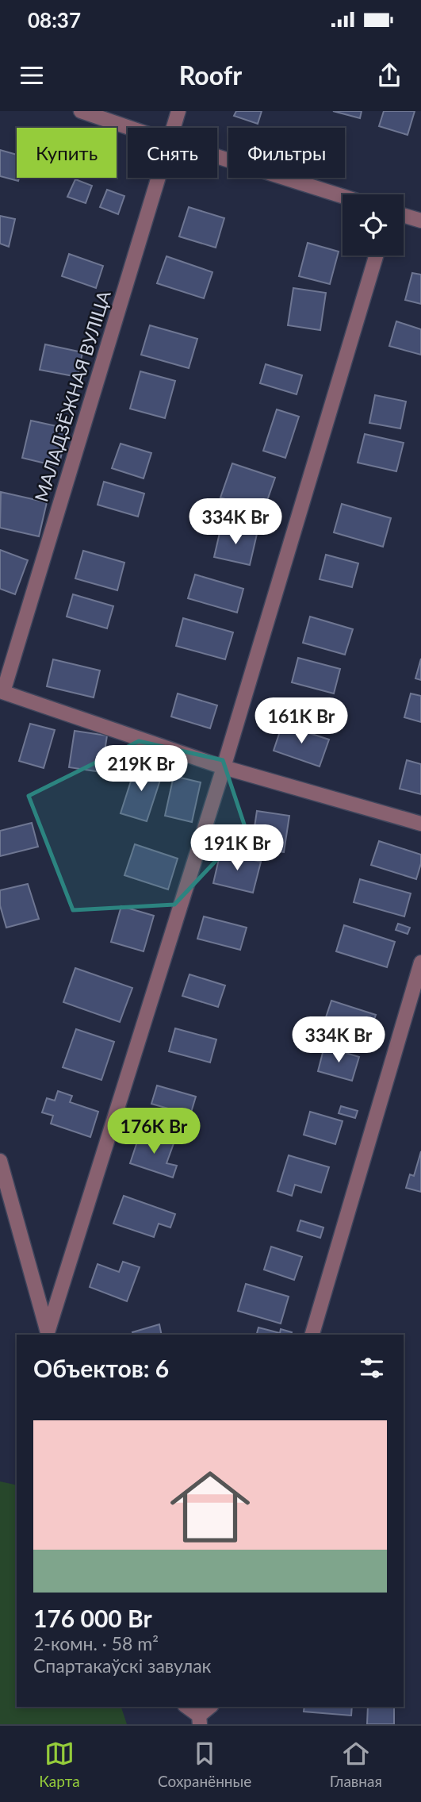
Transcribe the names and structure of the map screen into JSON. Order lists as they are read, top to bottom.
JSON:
{
  "streets": {
    "street": ["МАЛАДЗЁЖНАЯ ВУЛІЦА"]
  },
  "page": {
    "status": "08:37",
    "header": "Roofr",
    "chip": ["Купить", "Снять", "Фильтры"],
    "price": [
      "334K Br",
      "161K Br",
      "219K Br",
      "191K Br",
      "334K Br",
      "176K Br"
    ],
    "heading": "Объектов: 6",
    "list": [
      {
        "name": "176 000 Br",
        "note": "2-комн. · 58 m² · Спартакаўскі завулак"
      }
    ],
    "tabs": ["Карта", "Сохранённые", "Главная"]
  }
}
